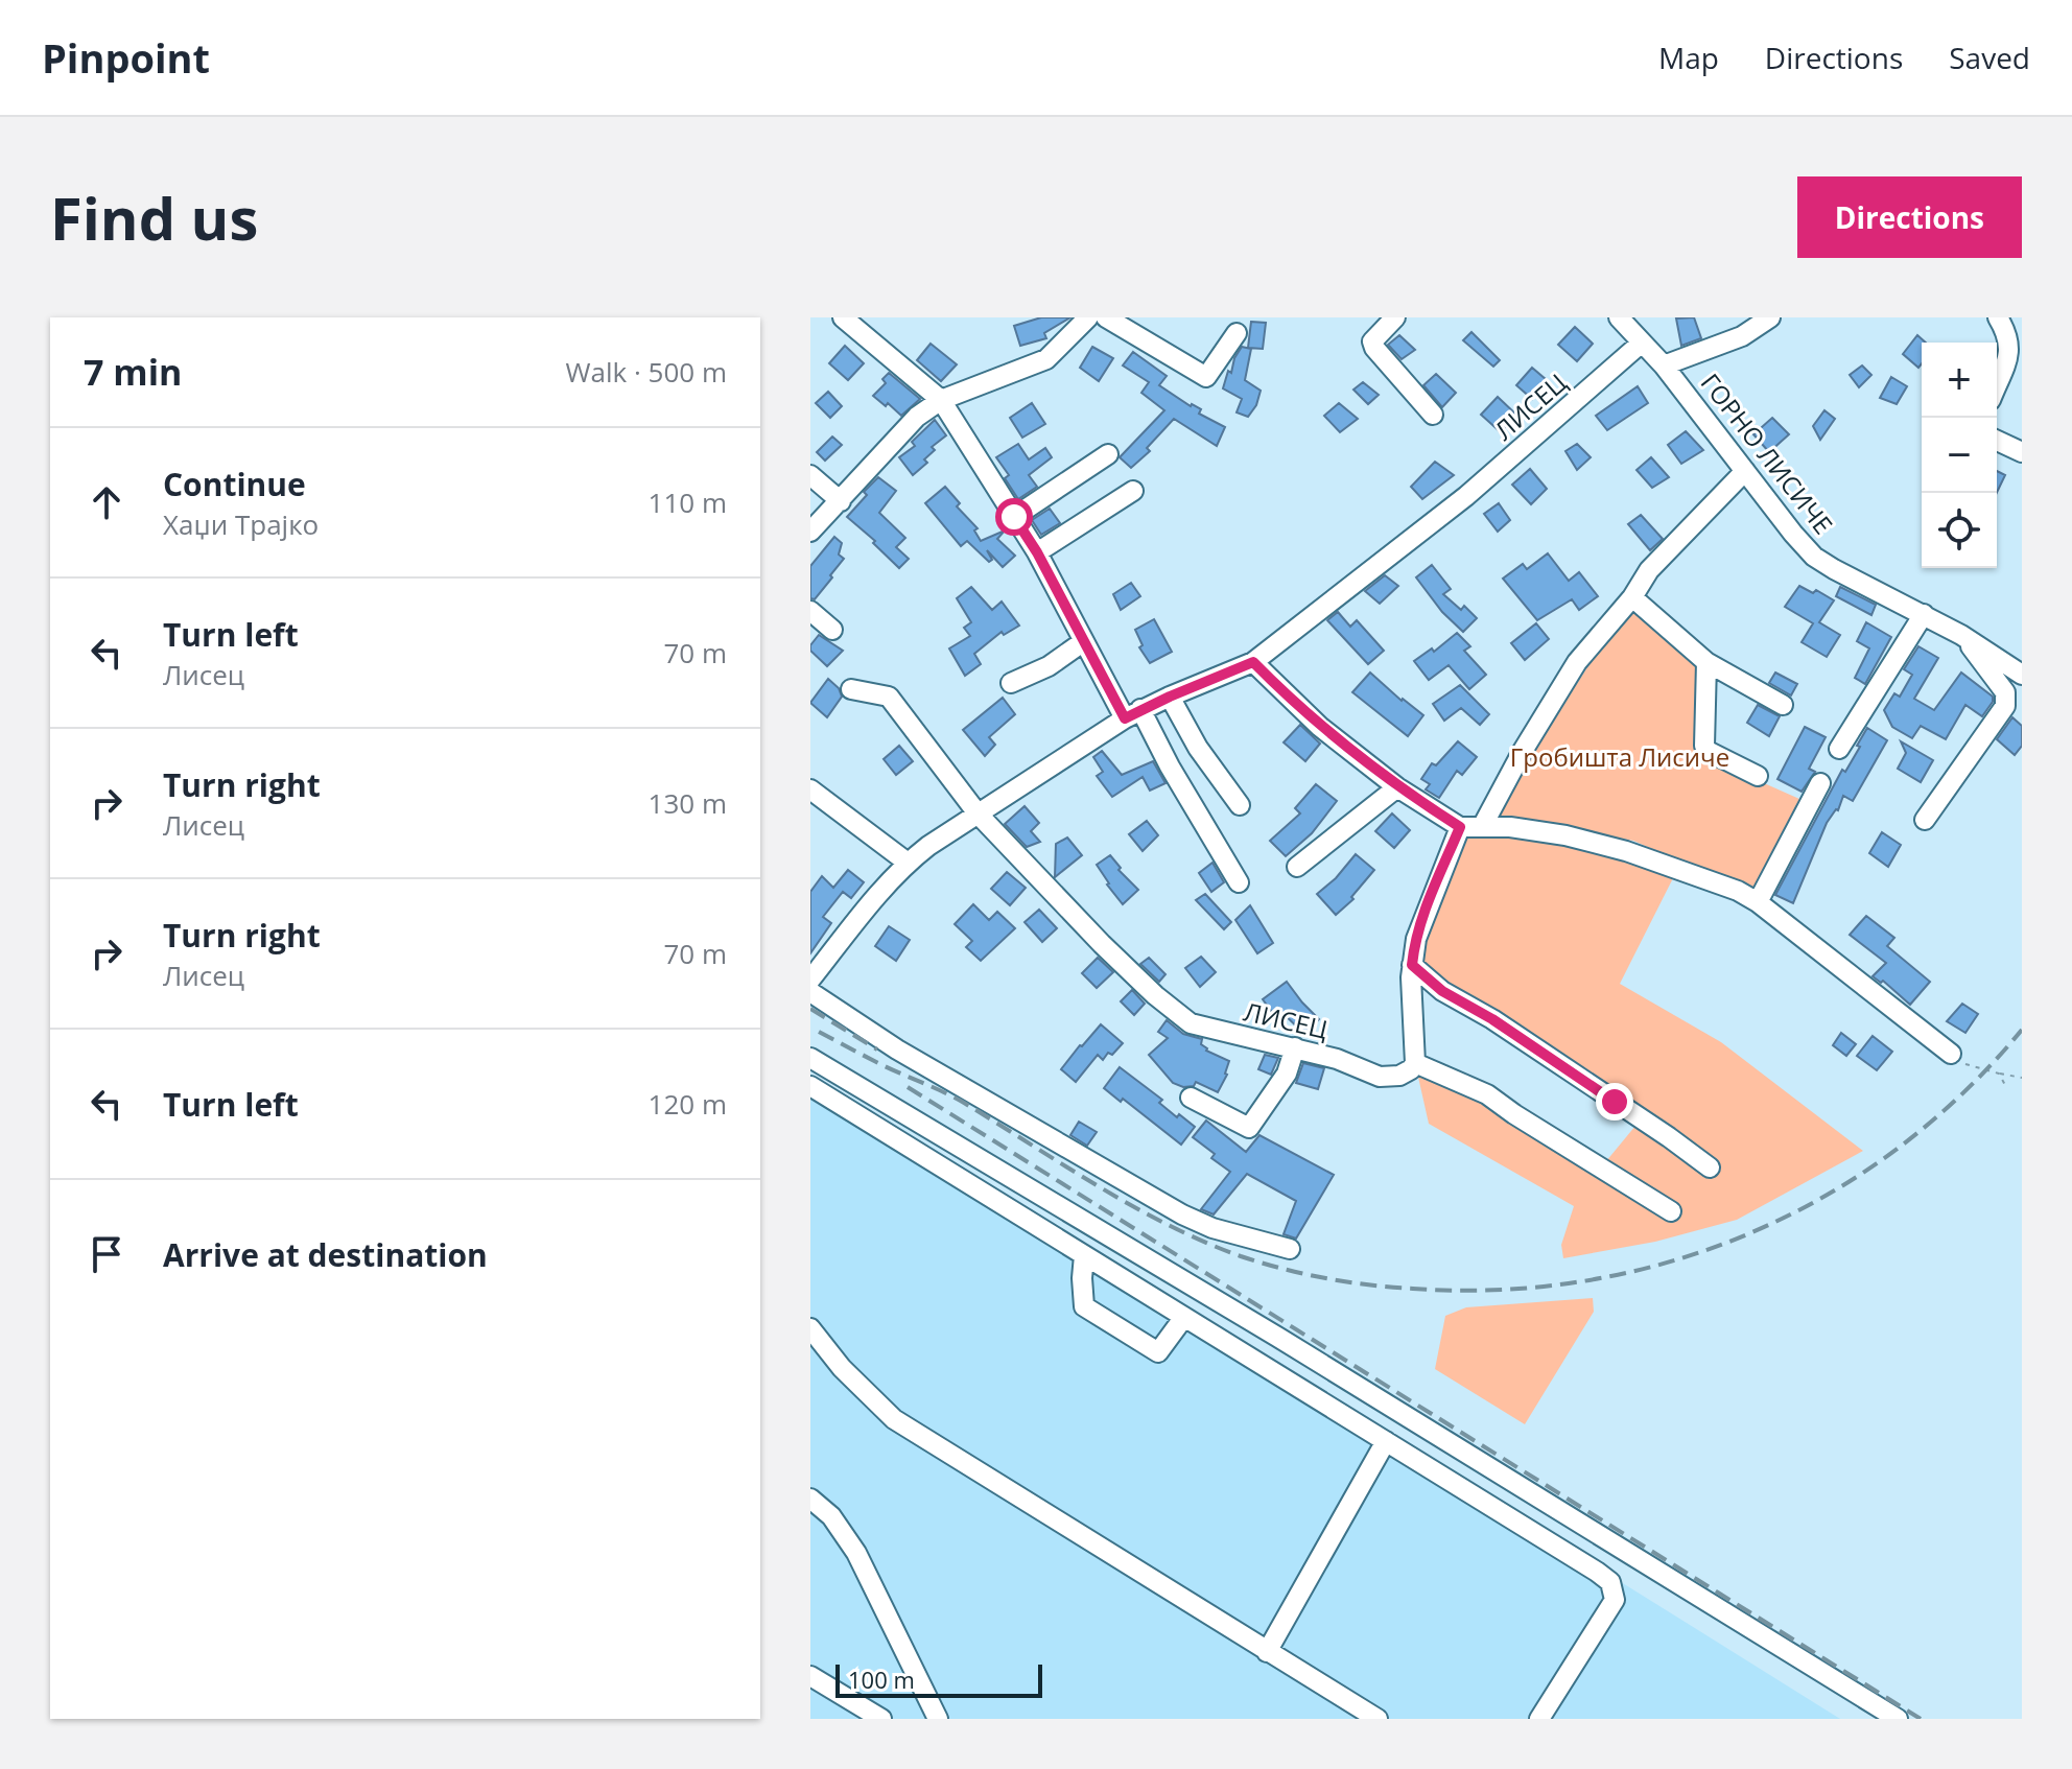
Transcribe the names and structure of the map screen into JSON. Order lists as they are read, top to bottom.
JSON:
{
  "streets": {
    "street": ["ЛИСЕЦ", "ГОРНО ЛИСИЧЕ"]
  },
  "crossings": [
    ["ЛИСЕЦ", "ГОРНО ЛИСИЧЕ"]
  ],
  "parks": ["Гробишта Лисиче"],
  "scale_bar": "100 m",
  "page": {
    "header": "Pinpoint",
    "nav": ["Map", "Directions", "Saved"],
    "buttons": "Directions",
    "title": "Find us",
    "heading": ["7 min", "Walk · 500 m"],
    "map_buttons": ["+", "−"],
    "list": [
      ["Continue", "Хаџи Трајко", "110 m"],
      ["Turn left", "Лисец", "70 m"],
      ["Turn right", "Лисец", "130 m"],
      ["Turn right", "Лисец", "70 m"],
      ["Turn left", "120 m"],
      "Arrive at destination"
    ],
    "scale": "100 m"
  }
}
